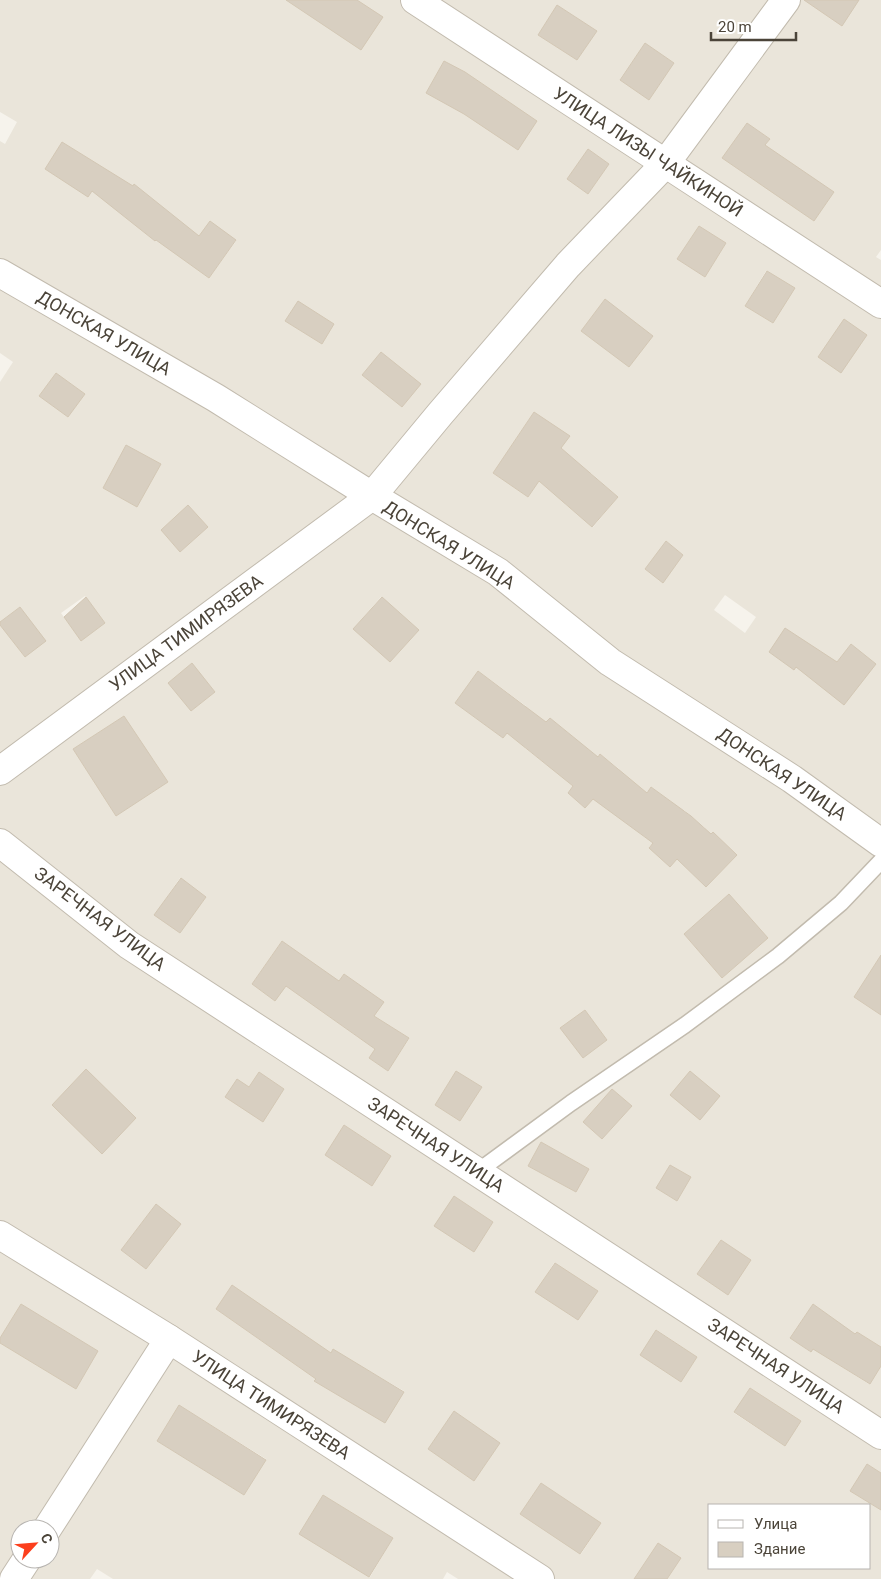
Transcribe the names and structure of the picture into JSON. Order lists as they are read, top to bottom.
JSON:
{
  "streets": {
    "street": [
      "УЛИЦА ЛИЗЫ ЧАЙКИНОЙ",
      "ДОНСКАЯ УЛИЦА",
      "УЛИЦА ТИМИРЯЗЕВА",
      "ЗАРЕЧНАЯ УЛИЦА"
    ]
  },
  "crossings": [
    ["УЛИЦА ЛИЗЫ ЧАЙКИНОЙ", "УЛИЦА ТИМИРЯЗЕВА"],
    ["ДОНСКАЯ УЛИЦА", "УЛИЦА ТИМИРЯЗЕВА"]
  ],
  "legend": ["Улица", "Здание"],
  "scale_bar": "20 m",
  "north": "top right"
}
